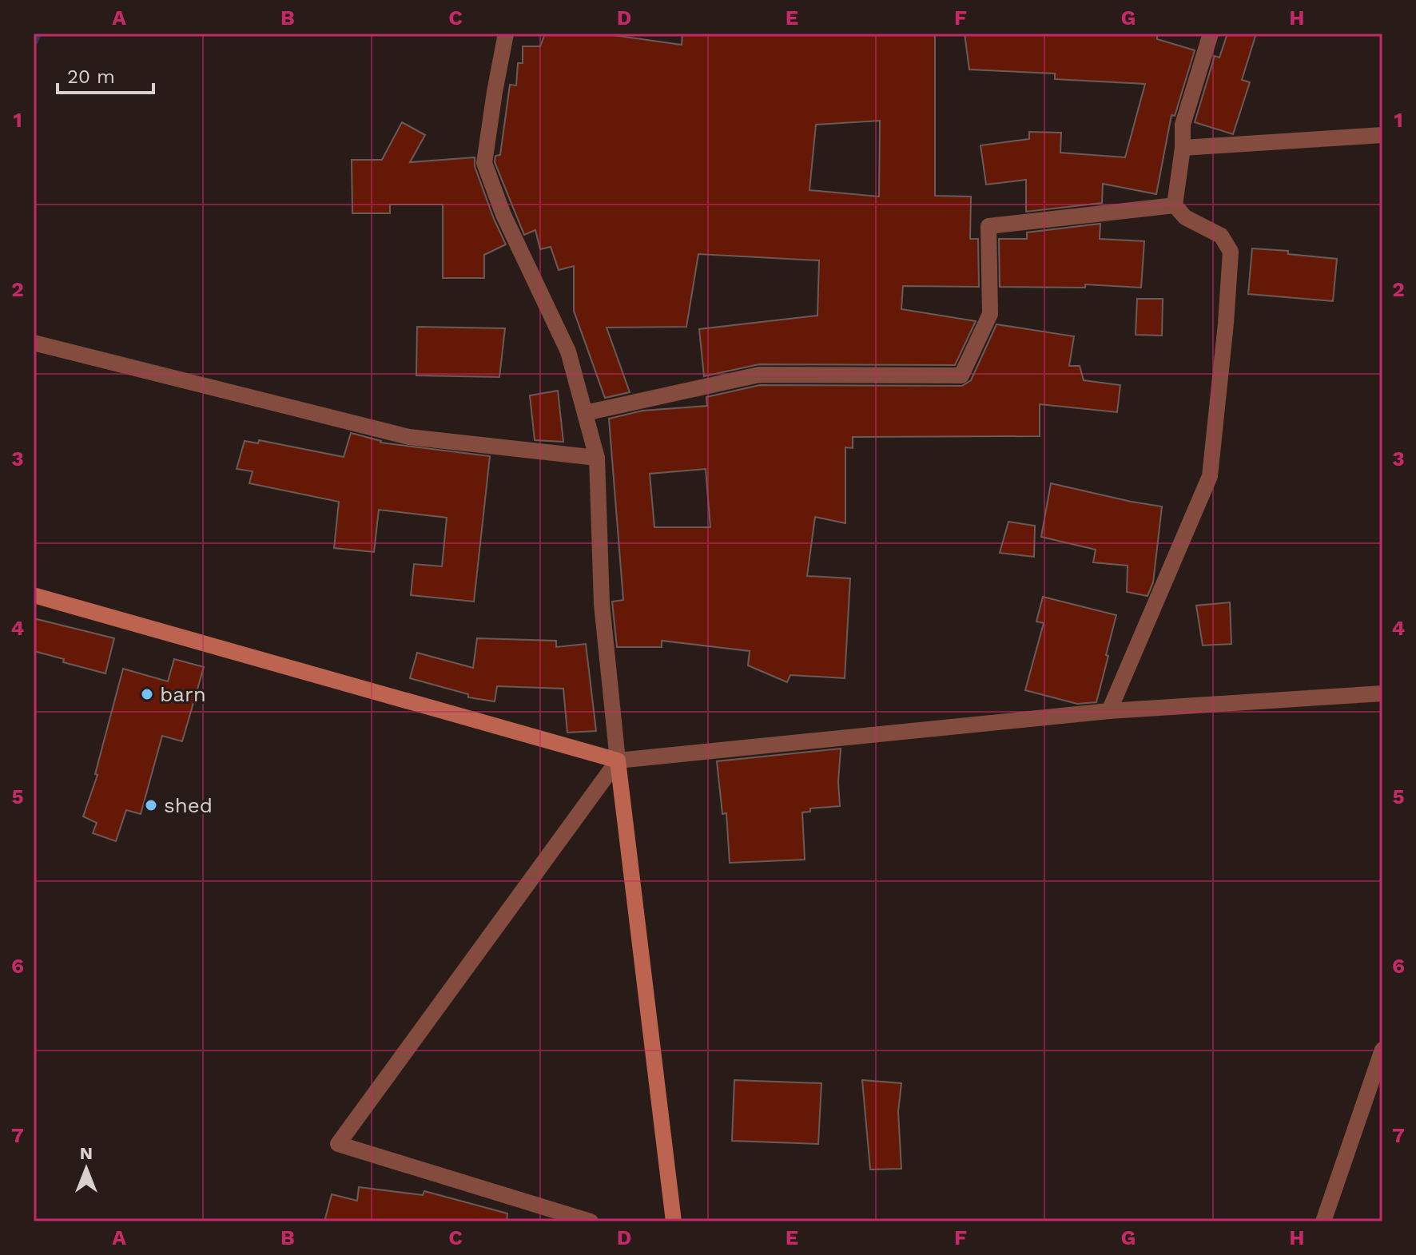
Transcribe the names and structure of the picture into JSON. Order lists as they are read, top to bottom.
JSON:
{
  "places": ["barn", "shed"],
  "scale_bar": "20 m",
  "north": "top",
  "grid": {
    "columns": [
      "A",
      "B",
      "C",
      "D",
      "E",
      "F",
      "G",
      "H"
    ],
    "rows": [
      "1",
      "2",
      "3",
      "4",
      "5",
      "6",
      "7"
    ]
  }
}
